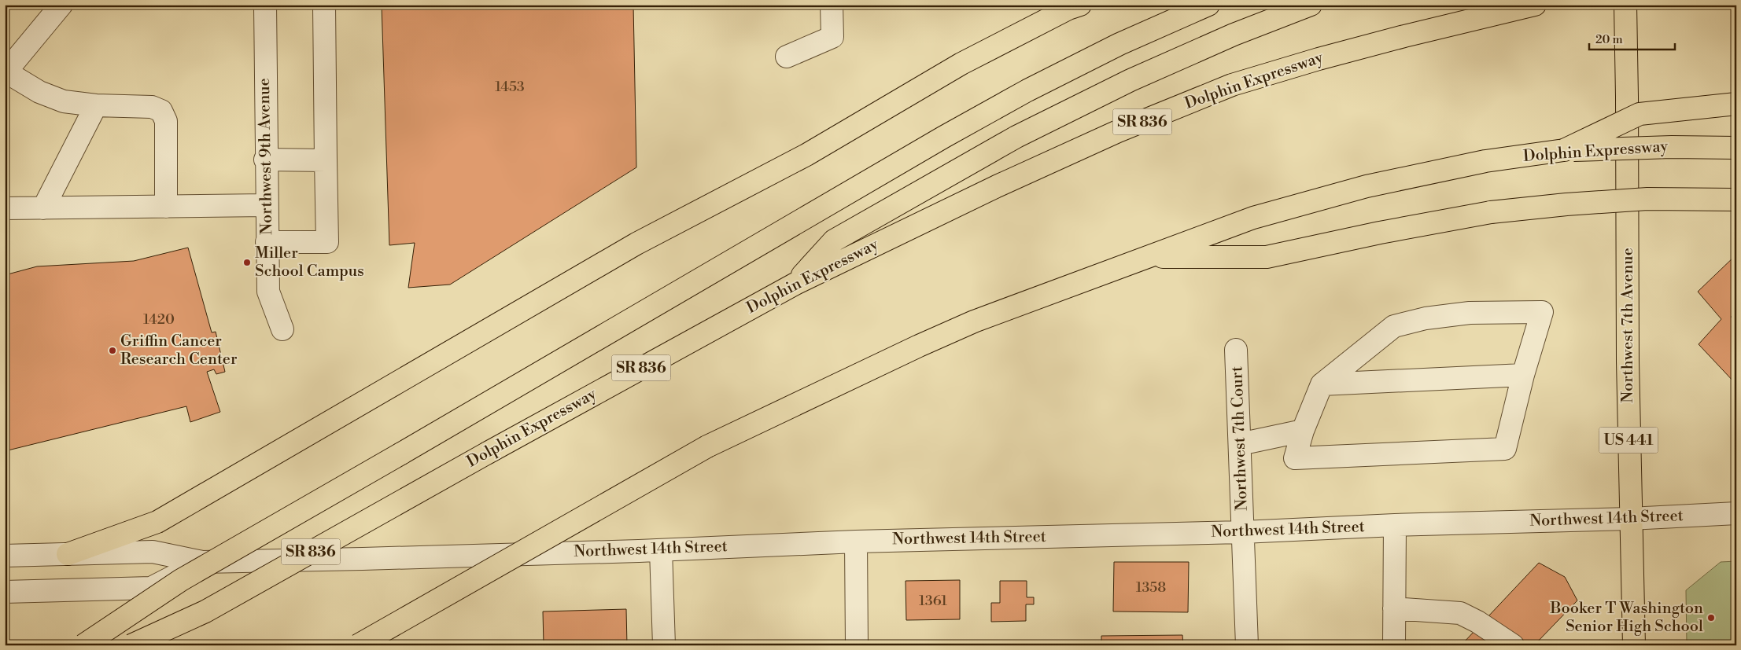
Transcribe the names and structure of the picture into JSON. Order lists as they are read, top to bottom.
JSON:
{
  "streets": {
    "main road": [
      "Dolphin Expressway",
      "SR 836",
      "Northwest 7th Avenue",
      "US 441"
    ],
    "street": ["Northwest 9th Avenue", "Northwest 7th Court", "Northwest 14th Street"]
  },
  "crossings": [
    ["Northwest 7th Avenue", "Northwest 14th Street"],
    ["Northwest 7th Court", "Northwest 14th Street"]
  ],
  "places": ["Miller School Campus", "Griffin Cancer Research Center", "Booker T Washington Senior High School"],
  "house_numbers": [
    "1453",
    "1420",
    "1358",
    "1361"
  ],
  "scale_bar": "20 m"
}
